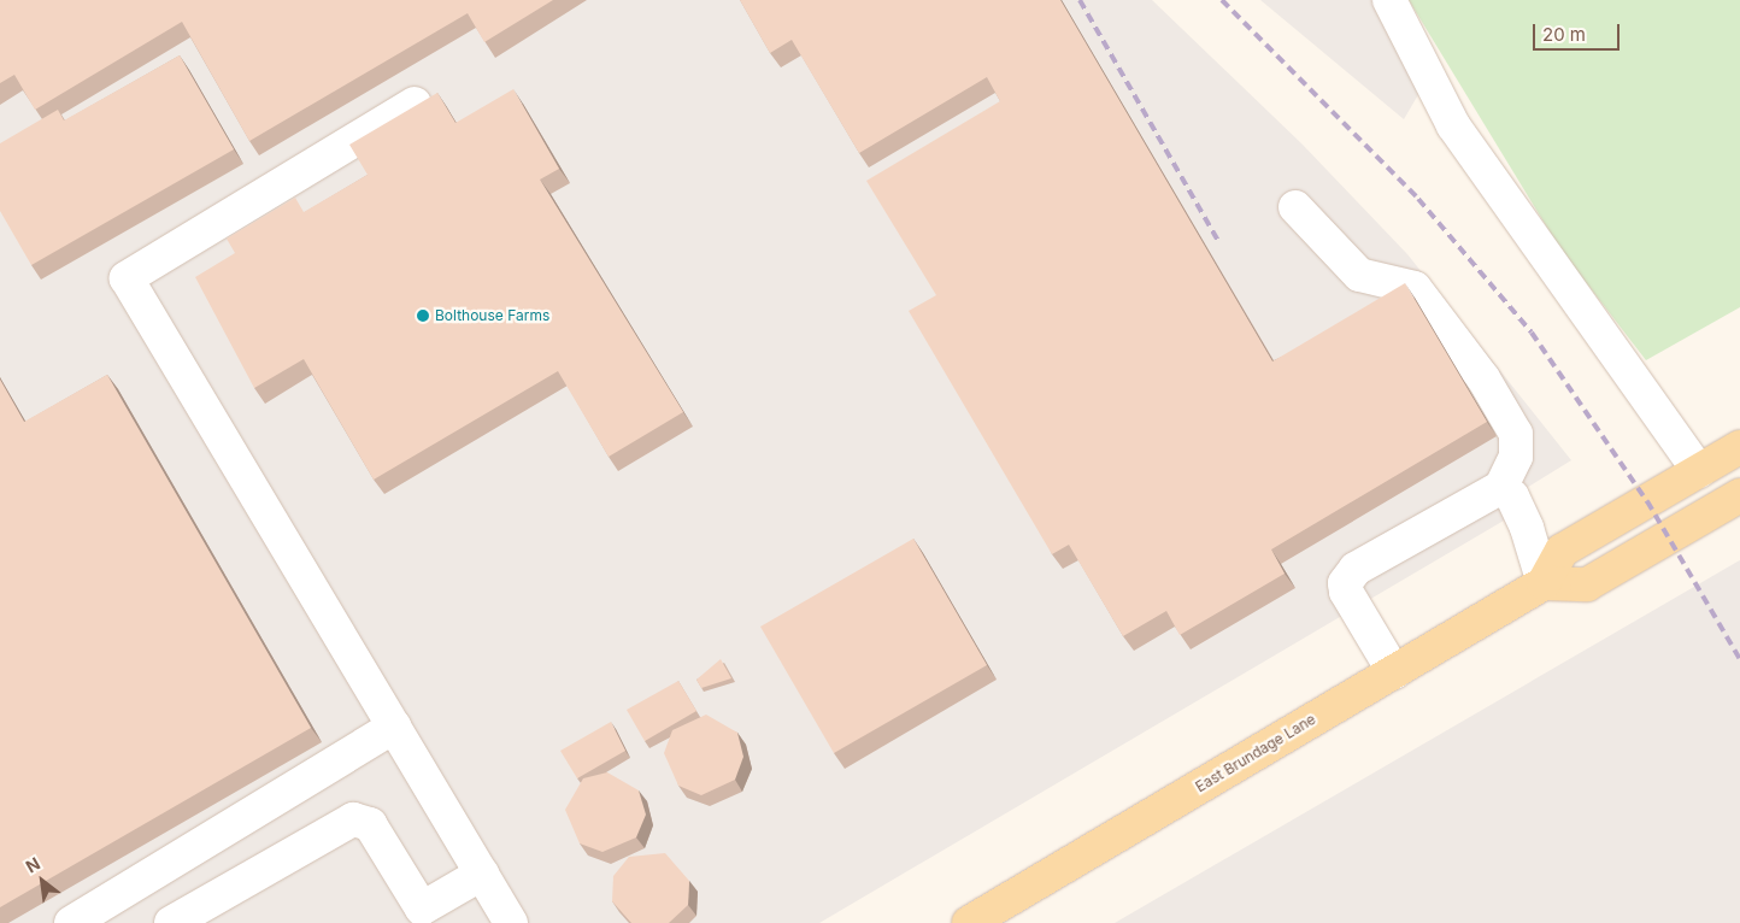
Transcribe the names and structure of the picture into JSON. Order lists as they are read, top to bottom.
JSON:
{
  "streets": {
    "main road": ["East Brundage Lane"]
  },
  "places": ["Bolthouse Farms"],
  "scale_bar": "20 m",
  "north": "top left"
}
